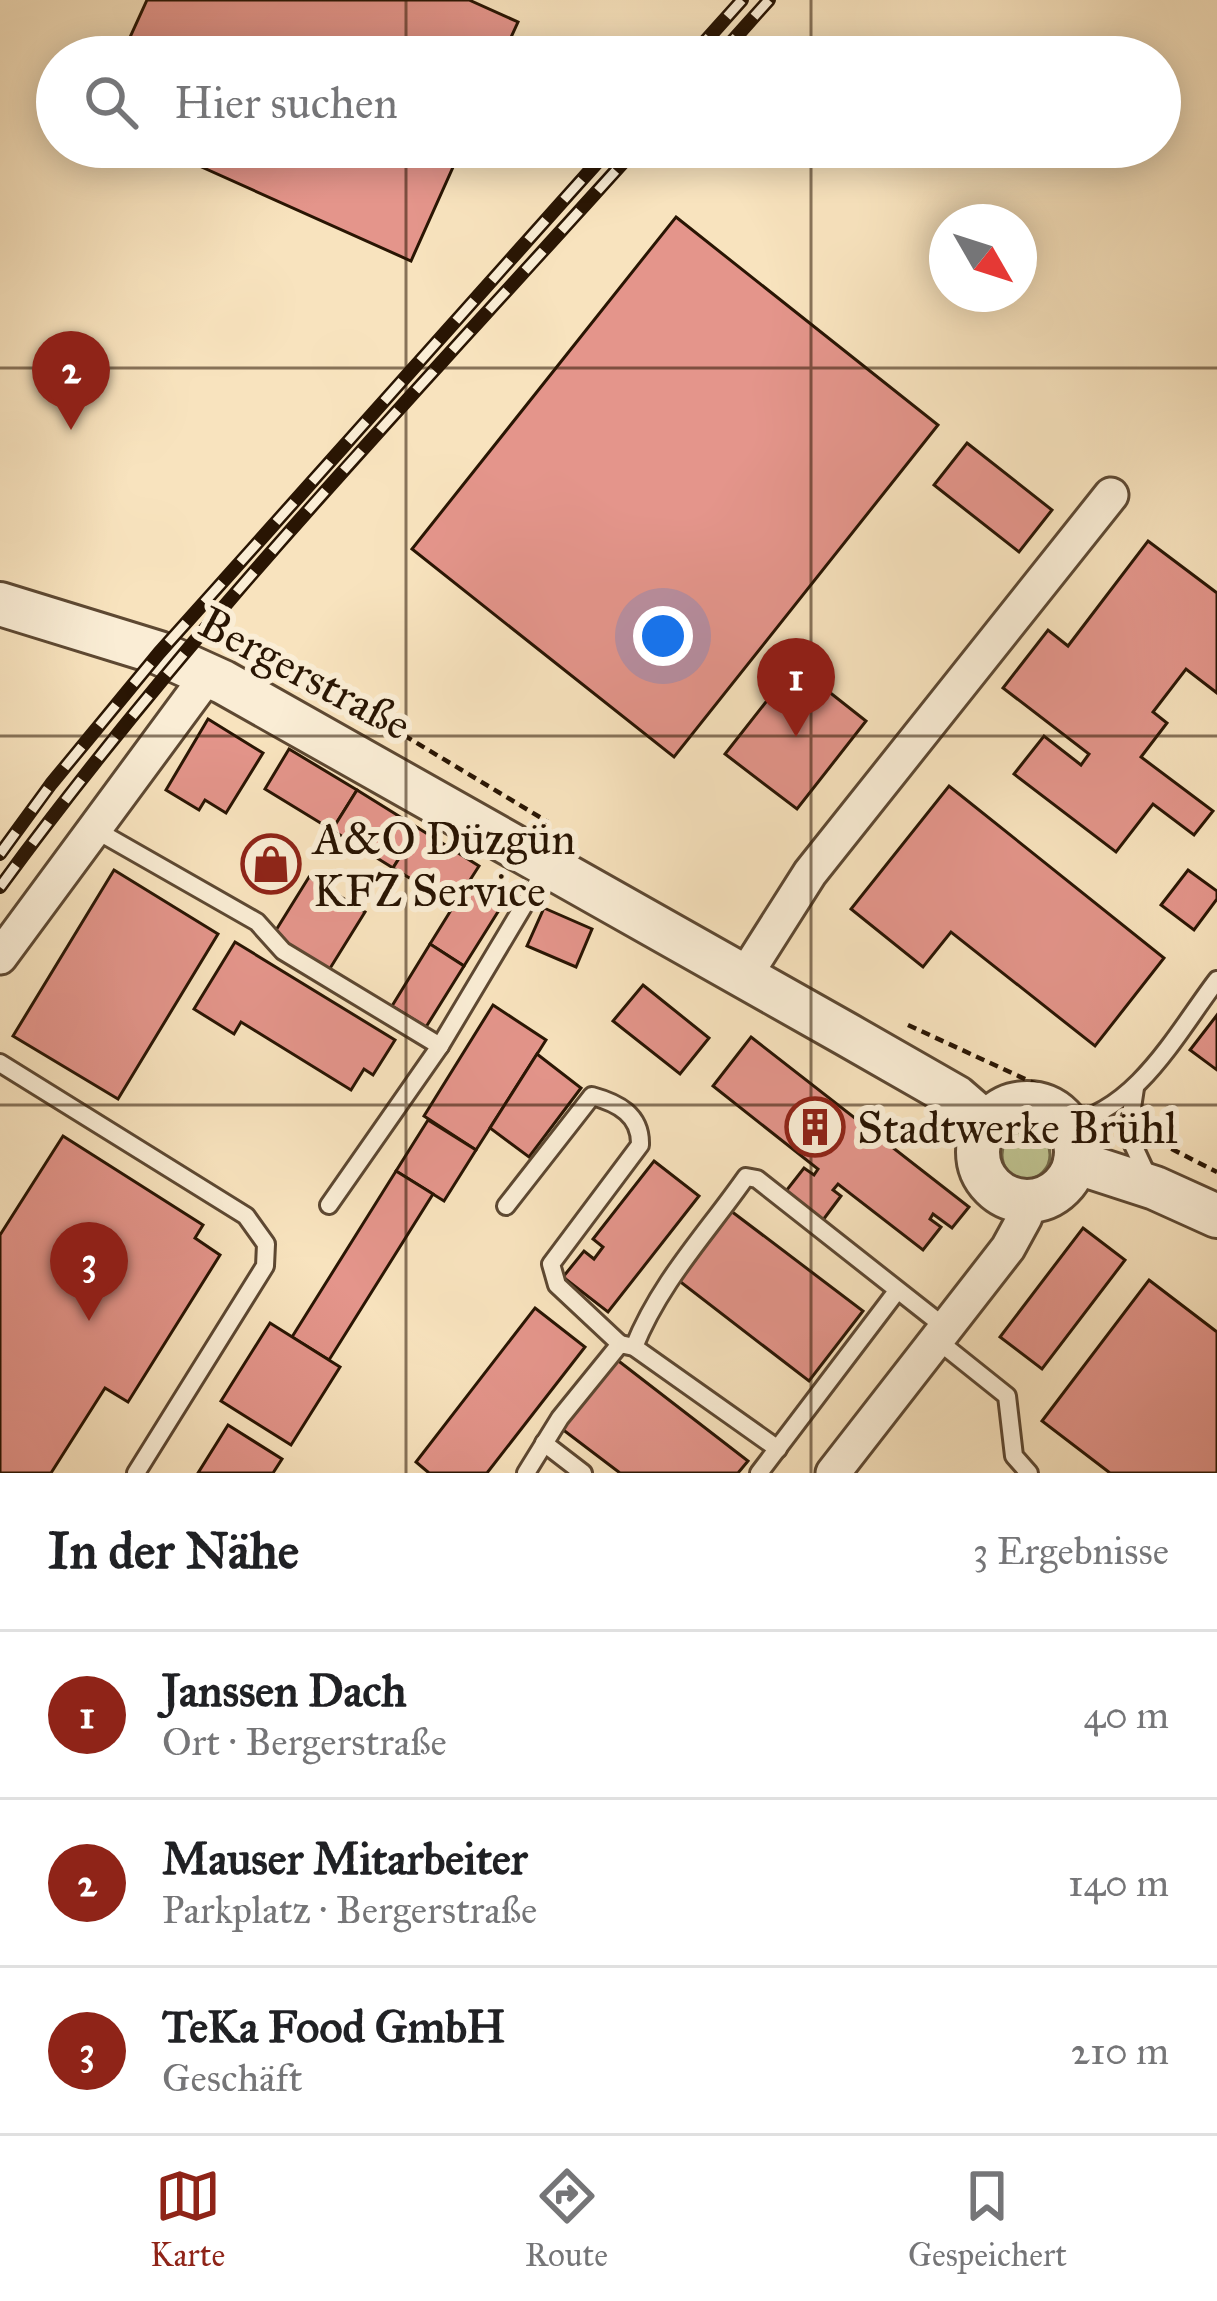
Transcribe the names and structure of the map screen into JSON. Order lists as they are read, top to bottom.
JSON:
{
  "streets": {
    "street": ["Bergerstraße"]
  },
  "places": {
    "shop": ["A&O Düzgün KFZ Service"],
    "building": ["Stadtwerke Brühl"]
  },
  "north": "bottom right",
  "page": {
    "search": "Hier suchen",
    "pins": ["2", "1", "3"],
    "heading": ["In der Nähe", "3 Ergebnisse"],
    "list": [
      {
        "mark": "1",
        "name": "Janssen Dach",
        "note": "Ort · Bergerstraße",
        "value": "40 m"
      },
      {
        "mark": "2",
        "name": "Mauser Mitarbeiter",
        "note": "Parkplatz · Bergerstraße",
        "value": "140 m"
      },
      {
        "mark": "3",
        "name": "TeKa Food GmbH",
        "note": "Geschäft",
        "value": "210 m"
      }
    ],
    "nav": ["Karte", "Route", "Gespeichert"]
  }
}
